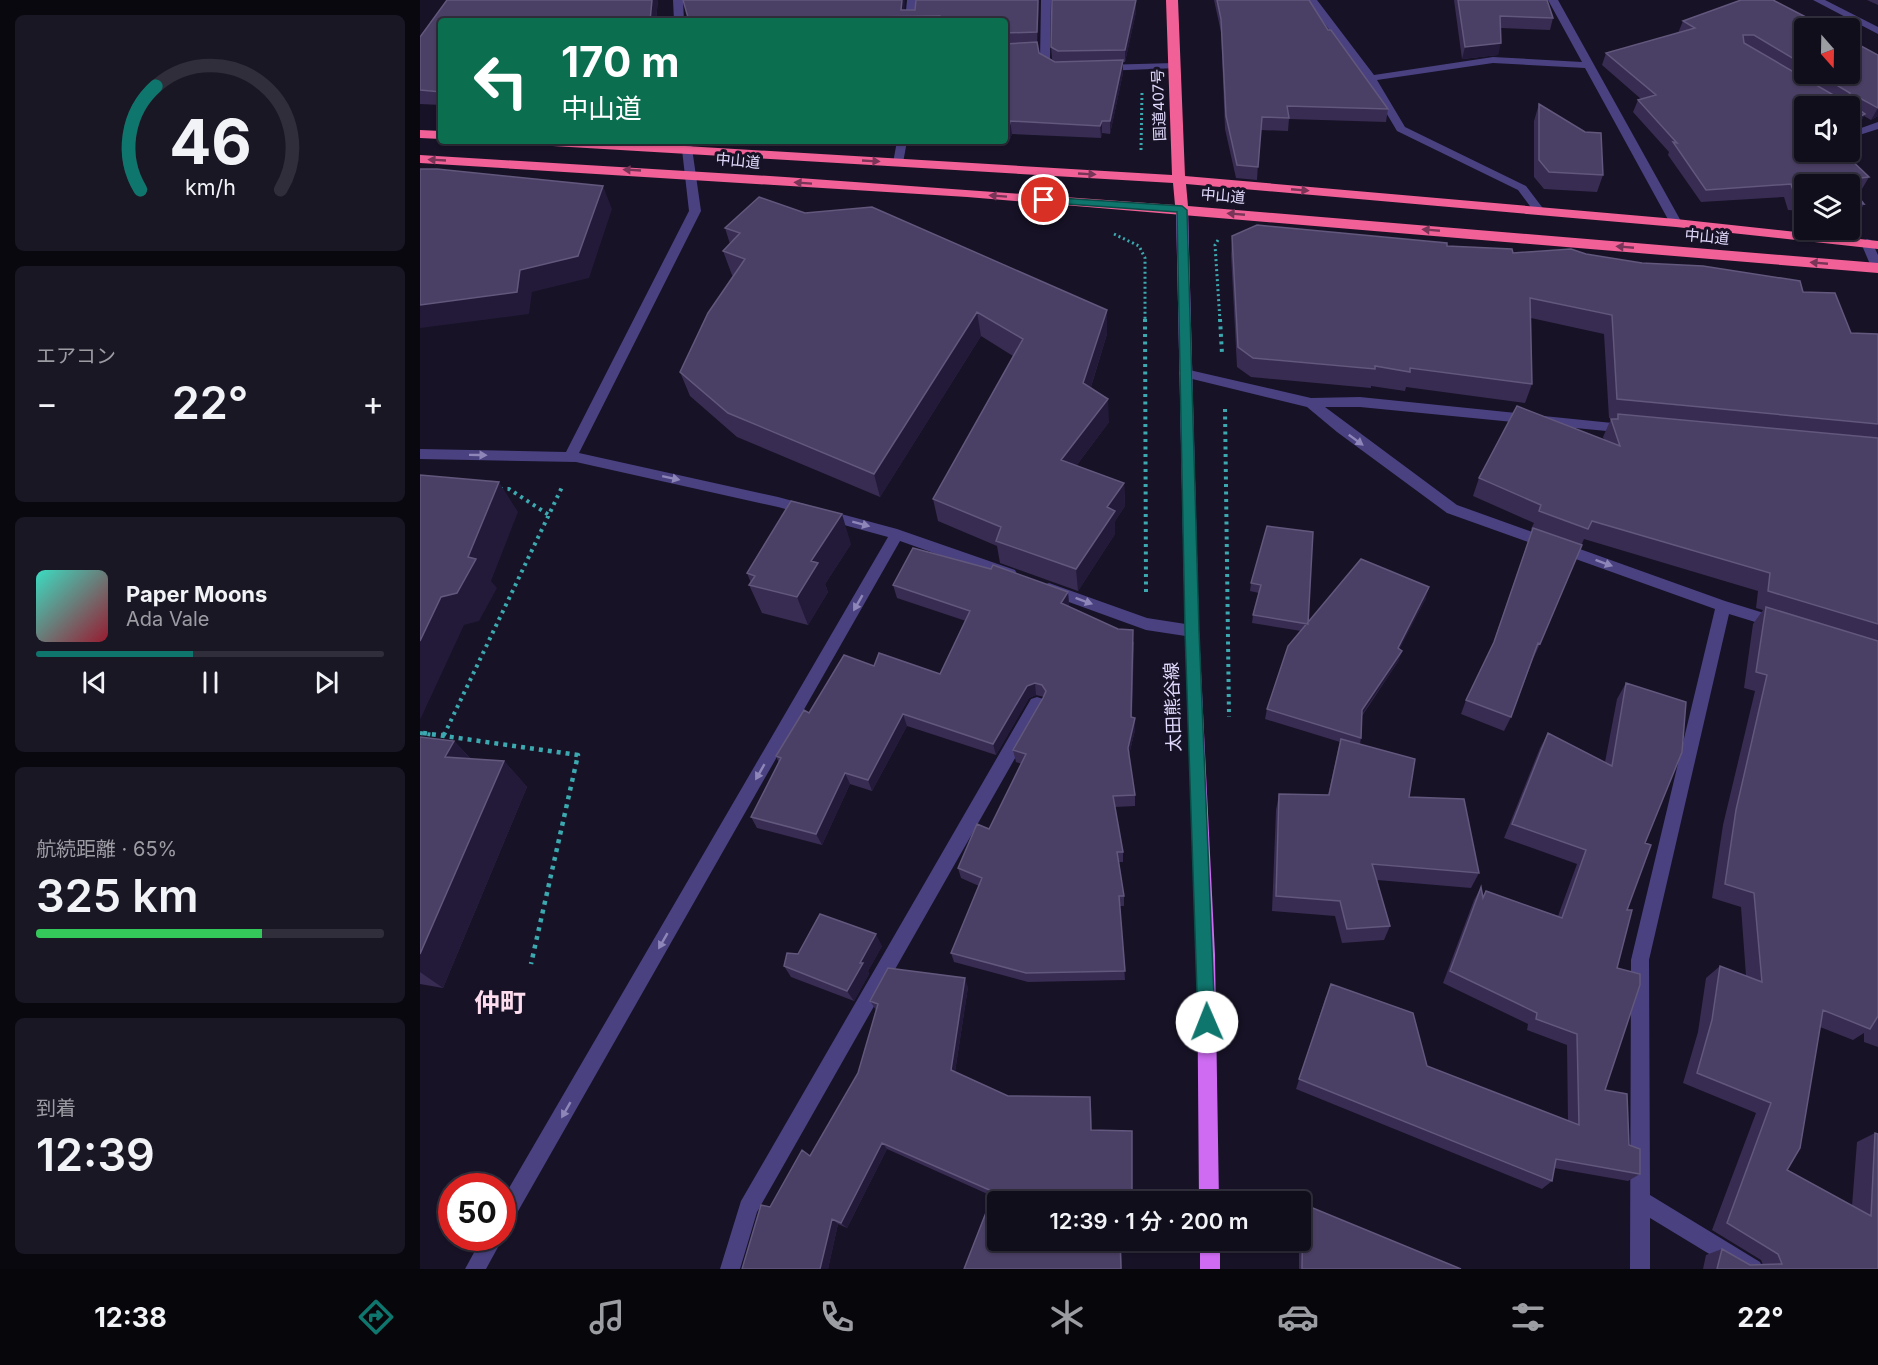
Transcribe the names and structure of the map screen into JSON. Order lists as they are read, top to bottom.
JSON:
{
  "streets": {
    "highway": ["国道407号", "中山道"],
    "main road": ["太田熊谷線"]
  },
  "crossings": [
    ["国道407号", "中山道"],
    ["国道407号", "太田熊谷線"],
    ["中山道", "太田熊谷線"]
  ],
  "districts": ["仲町"],
  "north": "bottom",
  "page": {
    "turn": ["170 m", "中山道"],
    "tile": [
      "エアコン",
      ["航続距離 · 65%", "325 km"],
      ["到着", "12:39"]
    ],
    "heat": ["−", "22°", "+"],
    "song": ["Paper Moons", "Ada Vale"],
    "limit": "50",
    "trip": "12:39 · 1 分 · 200 m",
    "tabs": ["12:38", "22°"],
    "gauge": ["46", "km/h"]
  }
}
